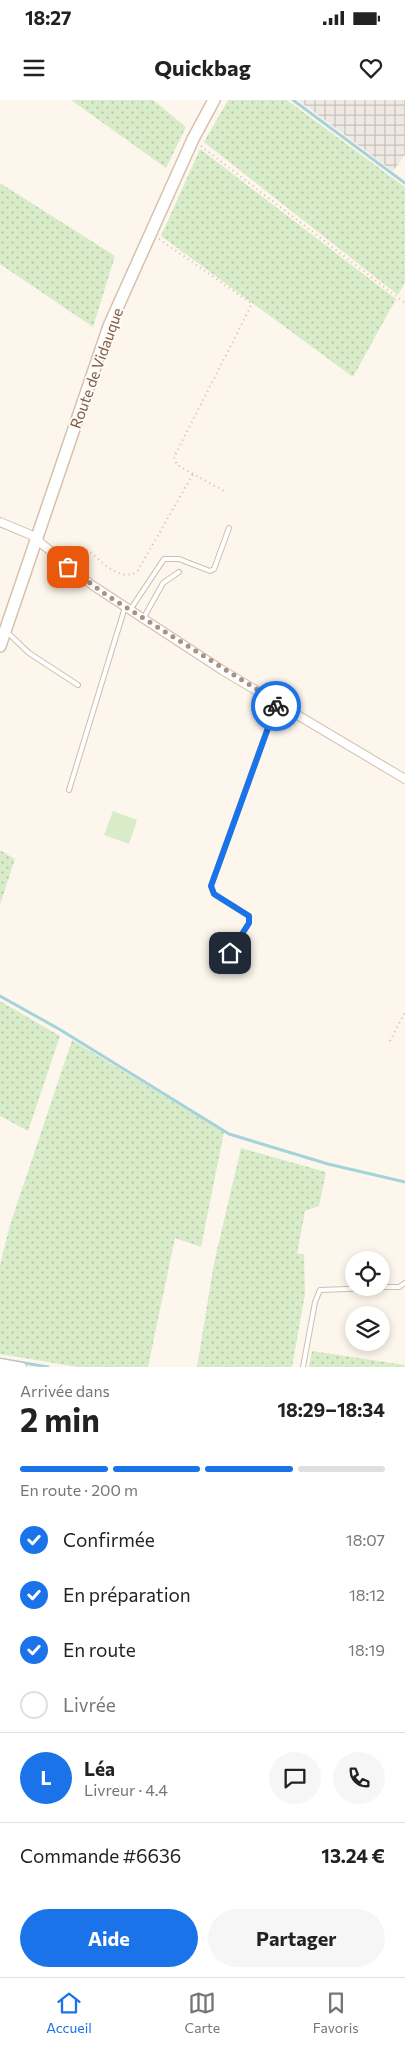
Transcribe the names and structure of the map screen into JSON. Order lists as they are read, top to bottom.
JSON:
{
  "streets": {
    "street": ["Route de Vidauque"]
  },
  "page": {
    "status": "18:27",
    "header": "Quickbag",
    "heading": ["2 min", "Arrivée dans", "18:29–18:34"],
    "panel": [
      "Léa",
      "Livreur · 4.4",
      "Commande #6636",
      "13.24 €"
    ],
    "bar": "En route · 200 m",
    "list": [
      ["Confirmée", "18:07"],
      ["En préparation", "18:12"],
      ["En route", "18:19"],
      "Livrée"
    ],
    "round": "L",
    "buttons": ["Aide", "Partager"],
    "tabs": ["Accueil", "Carte", "Favoris"]
  }
}
